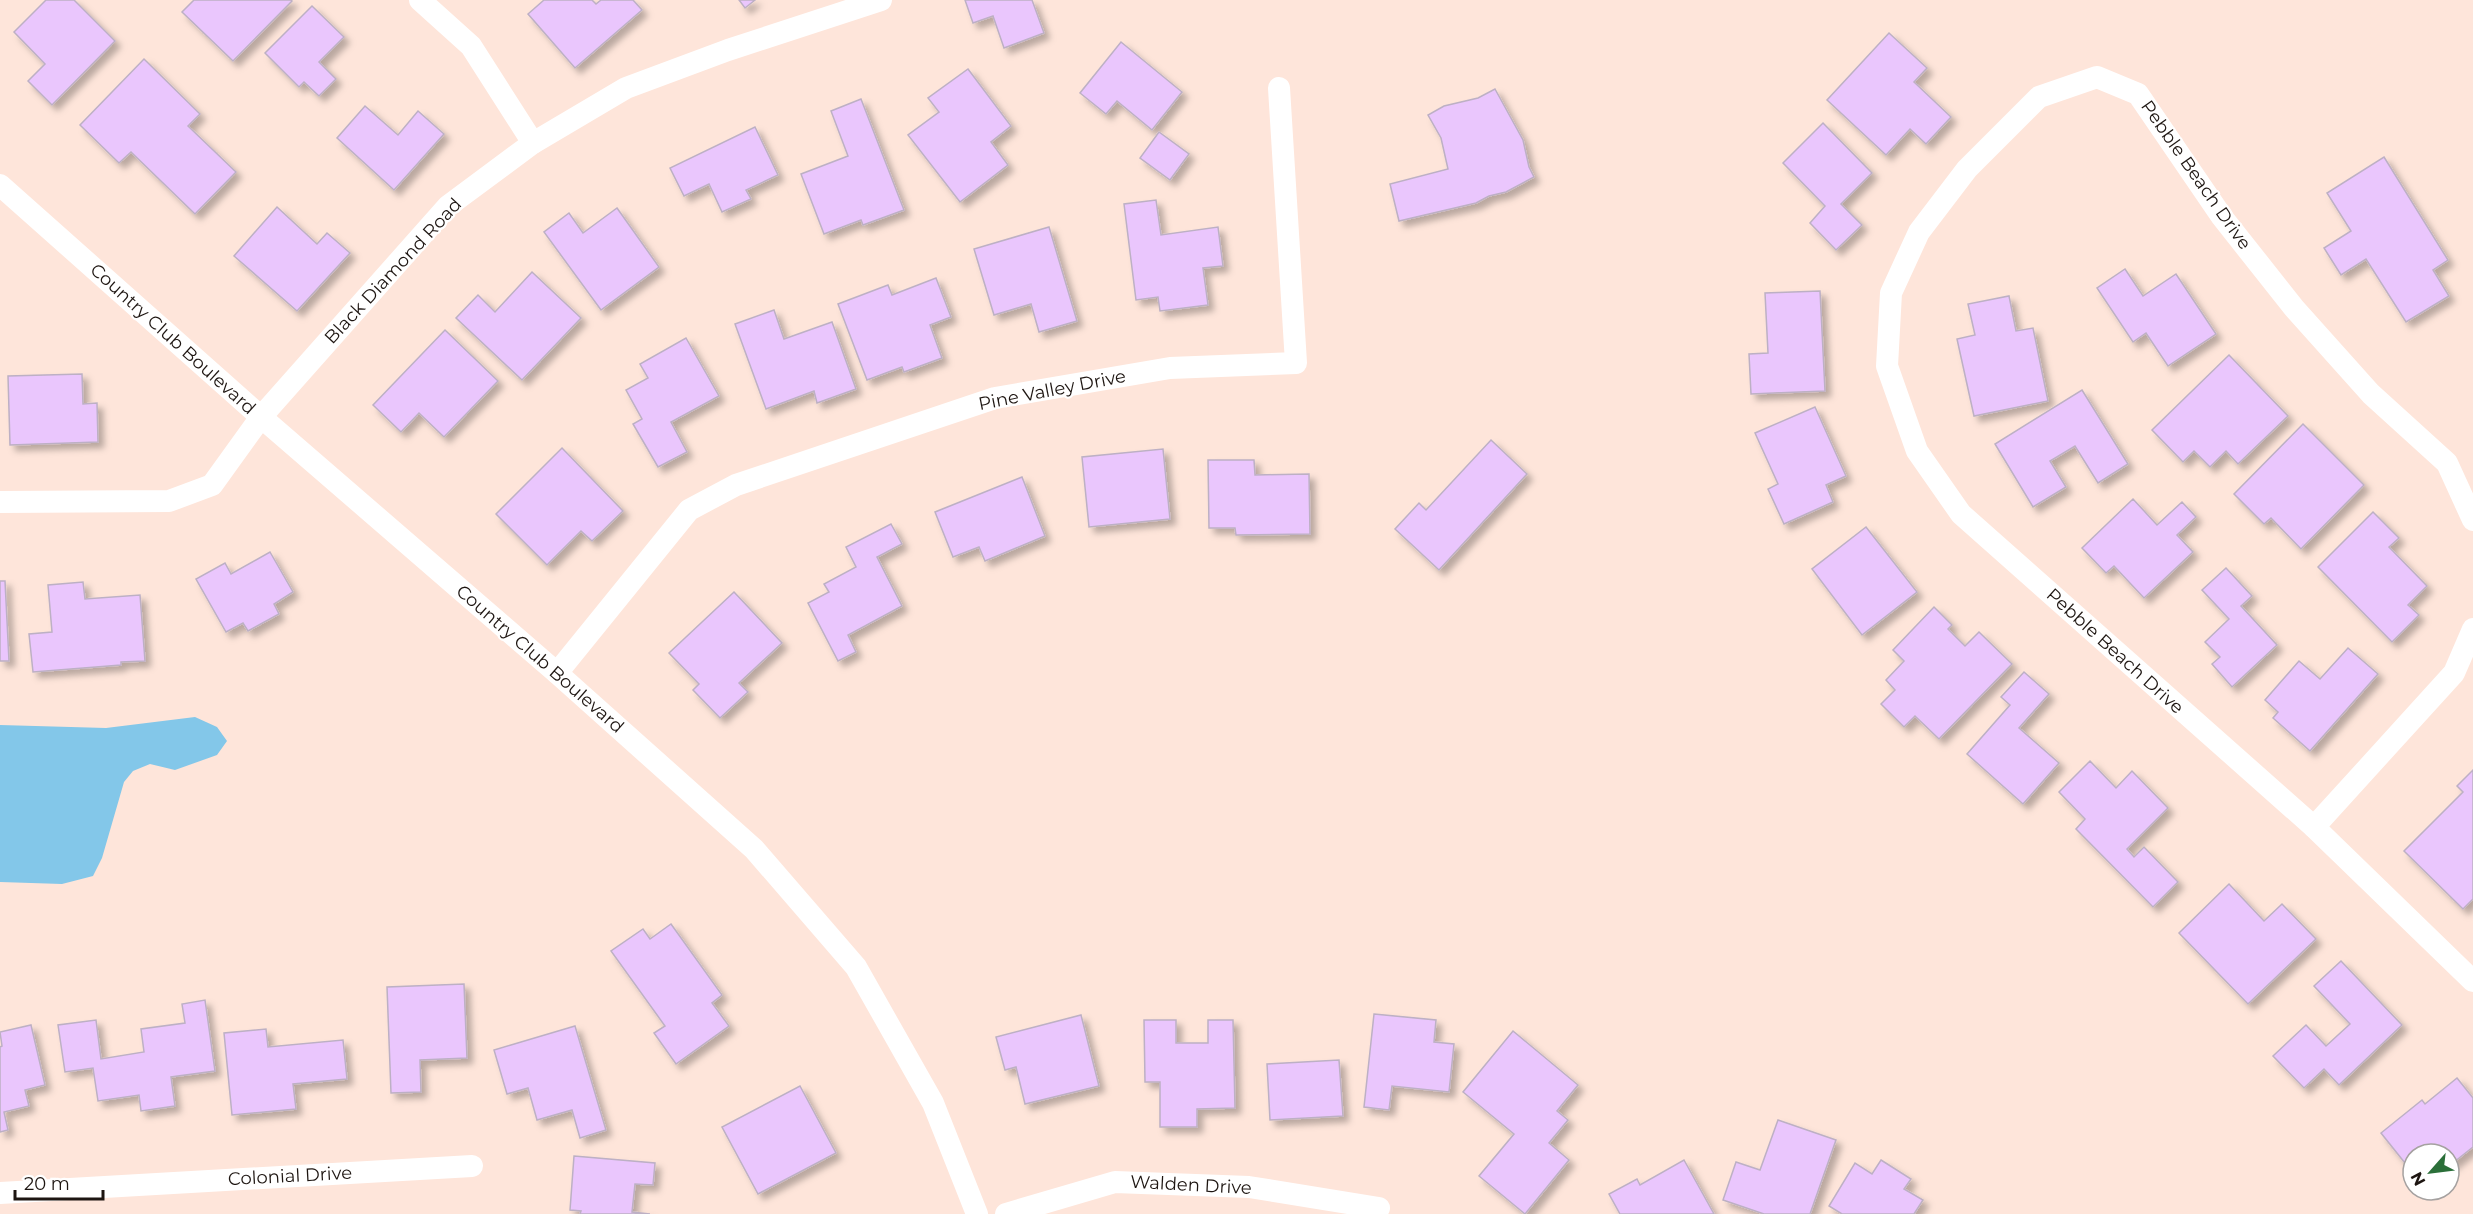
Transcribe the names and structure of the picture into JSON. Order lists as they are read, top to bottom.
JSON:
{
  "streets": {
    "street": [
      "Pebble Beach Drive",
      "Black Diamond Road",
      "Country Club Boulevard",
      "Pine Valley Drive",
      "Colonial Drive",
      "Walden Drive"
    ]
  },
  "crossings": [
    ["Black Diamond Road", "Country Club Boulevard"],
    ["Country Club Boulevard", "Pine Valley Drive"]
  ],
  "scale_bar": "20 m",
  "north": "bottom left"
}
